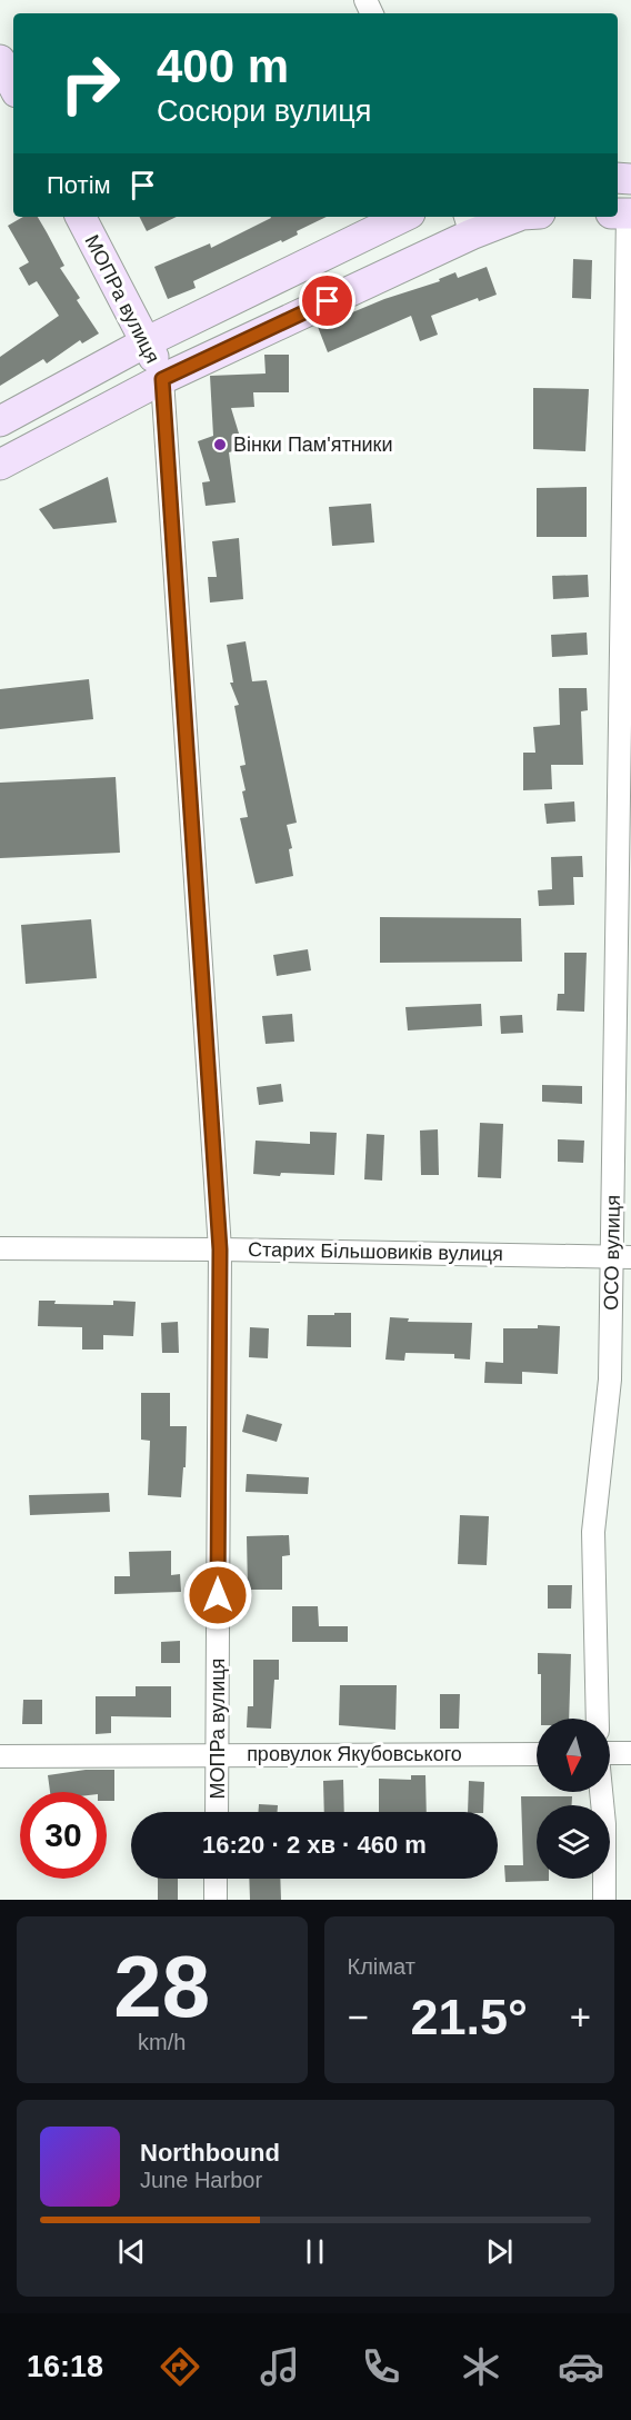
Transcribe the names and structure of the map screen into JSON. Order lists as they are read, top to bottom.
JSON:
{
  "streets": {
    "street": [
      "МОПРа вулиця",
      "Старих Більшовиків вулиця",
      "ОСО вулиця",
      "провулок Якубовського"
    ]
  },
  "crossings": [
    ["МОПРа вулиця", "Старих Більшовиків вулиця"],
    ["МОПРа вулиця", "провулок Якубовського"],
    ["Старих Більшовиків вулиця", "ОСО вулиця"]
  ],
  "places": ["Вінки Пам'ятники"],
  "north": "bottom",
  "page": {
    "turn": ["400 m", "Сосюри вулиця"],
    "then": "Потім",
    "limit": "30",
    "trip": "16:20 · 2 хв · 460 m",
    "tile": [
      ["28", "km/h"],
      "Клімат"
    ],
    "heat": ["−", "21.5°", "+"],
    "song": ["Northbound", "June Harbor"],
    "tabs": "16:18"
  }
}
